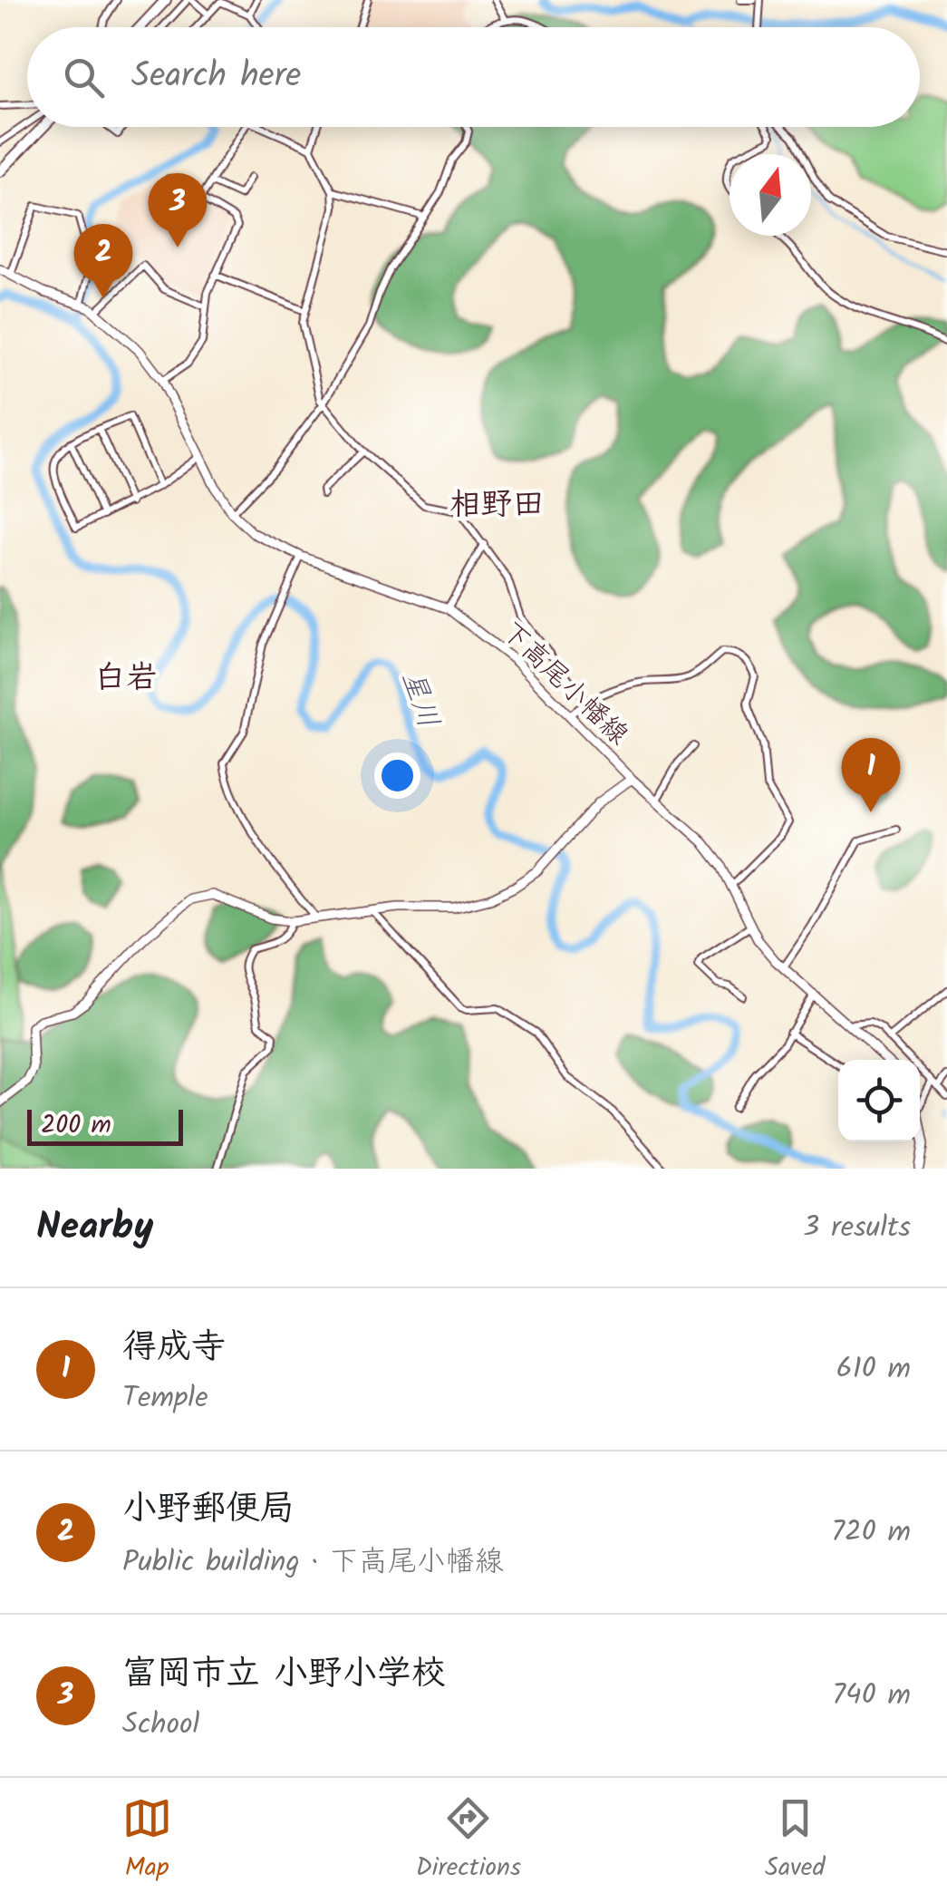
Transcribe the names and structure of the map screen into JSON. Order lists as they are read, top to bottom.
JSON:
{
  "streets": {
    "main road": ["下高尾小幡線"]
  },
  "districts": ["相野田", "白岩"],
  "water": ["星川"],
  "scale_bar": "200 m",
  "north": "top",
  "page": {
    "search": "Search here",
    "pins": ["3", "2", "1"],
    "scale": "200 m",
    "heading": ["Nearby", "3 results"],
    "list": [
      {
        "mark": "1",
        "name": "得成寺",
        "note": "Temple",
        "value": "610 m"
      },
      {
        "mark": "2",
        "name": "小野郵便局",
        "note": "Public building · 下高尾小幡線",
        "value": "720 m"
      },
      {
        "mark": "3",
        "name": "富岡市立 小野小学校",
        "note": "School",
        "value": "740 m"
      }
    ],
    "nav": ["Map", "Directions", "Saved"]
  }
}
